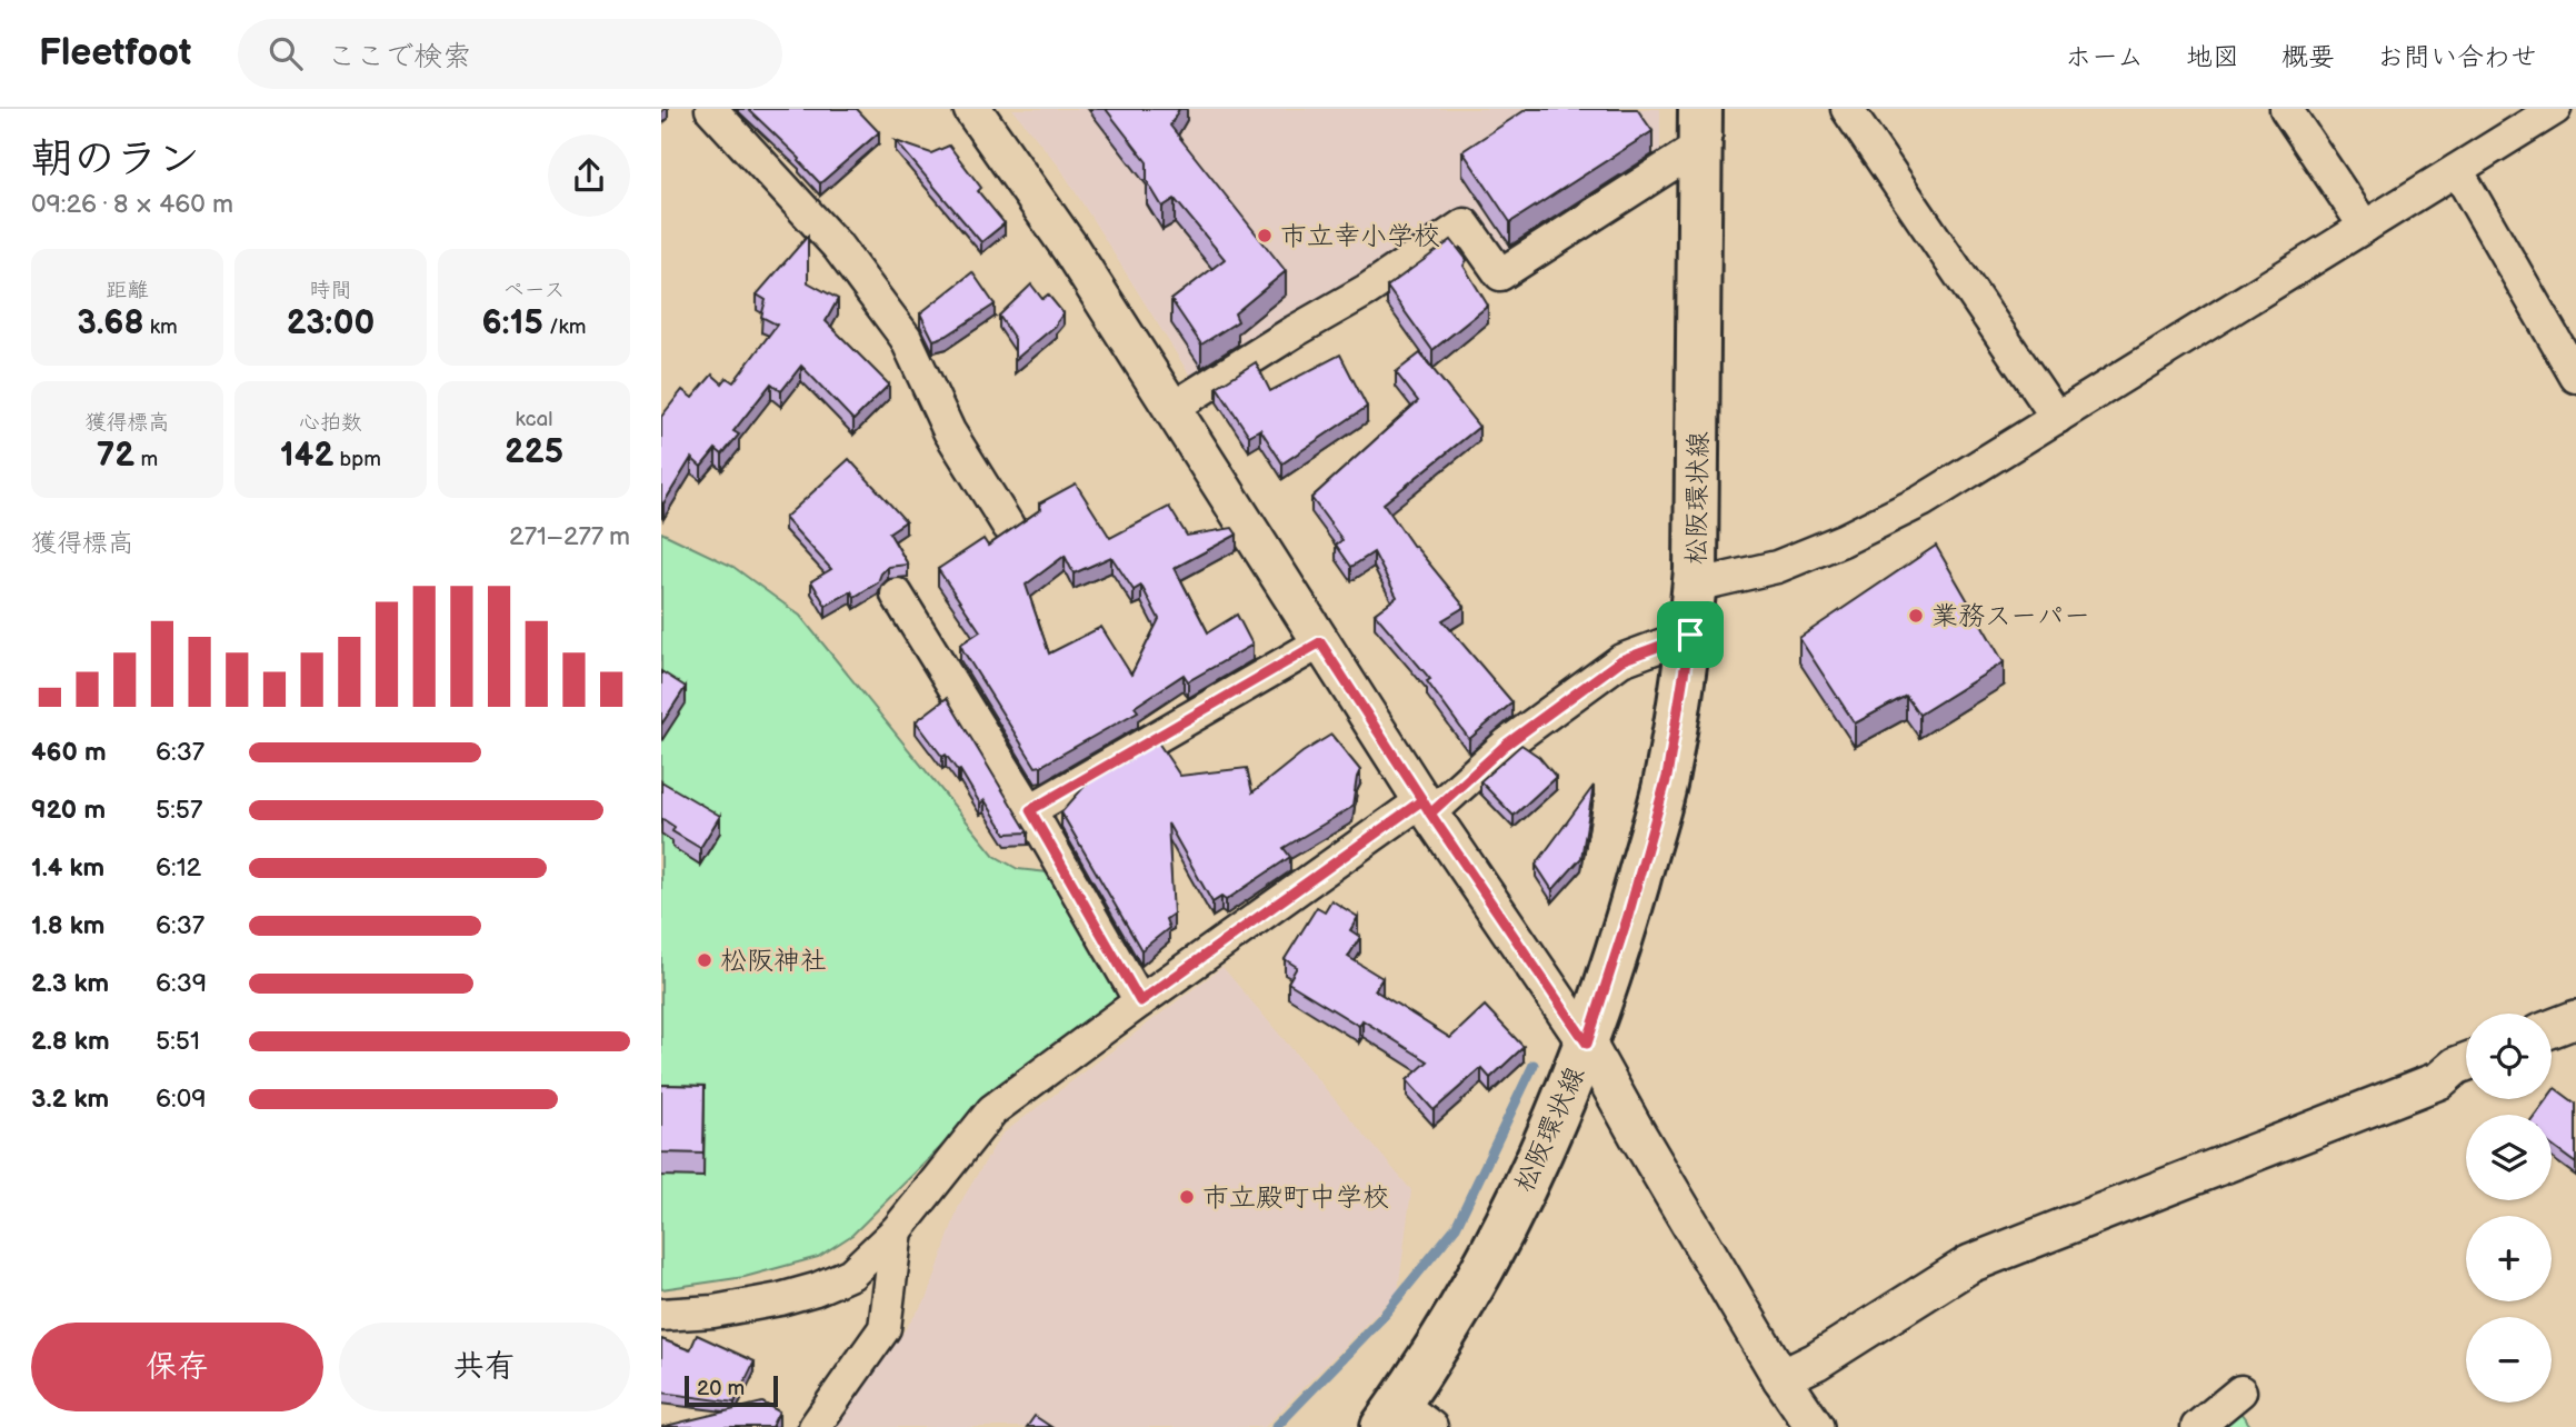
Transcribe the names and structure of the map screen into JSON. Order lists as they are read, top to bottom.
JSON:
{
  "streets": {
    "main road": ["松阪環状線"]
  },
  "places": [
    "市立幸小学校",
    "業務スーパー",
    "松阪神社",
    "市立殿町中学校"
  ],
  "scale_bar": "20 m",
  "page": {
    "header": "Fleetfoot",
    "search": "ここで検索",
    "nav": [
      "ホーム",
      "地図",
      "概要",
      "お問い合わせ"
    ],
    "heading": ["朝のラン", "09:26 · 8 × 460 m"],
    "stats": [
      ["距離", "3.68 km"],
      ["時間", "23:00"],
      ["ペース", "6:15 /km"],
      ["獲得標高", "72 m"],
      ["心拍数", "142 bpm"],
      ["kcal", "225"]
    ],
    "chart": ["獲得標高", "271–277 m"],
    "list": [
      {
        "name": "460 m",
        "note": "6:37"
      },
      {
        "name": "920 m",
        "note": "5:57"
      },
      {
        "name": "1.4 km",
        "note": "6:12"
      },
      {
        "name": "1.8 km",
        "note": "6:37"
      },
      {
        "name": "2.3 km",
        "note": "6:39"
      },
      {
        "name": "2.8 km",
        "note": "5:51"
      },
      {
        "name": "3.2 km",
        "note": "6:09"
      }
    ],
    "map_buttons": ["+", "−"],
    "buttons": ["保存", "共有"],
    "scale": "20 m"
  }
}
